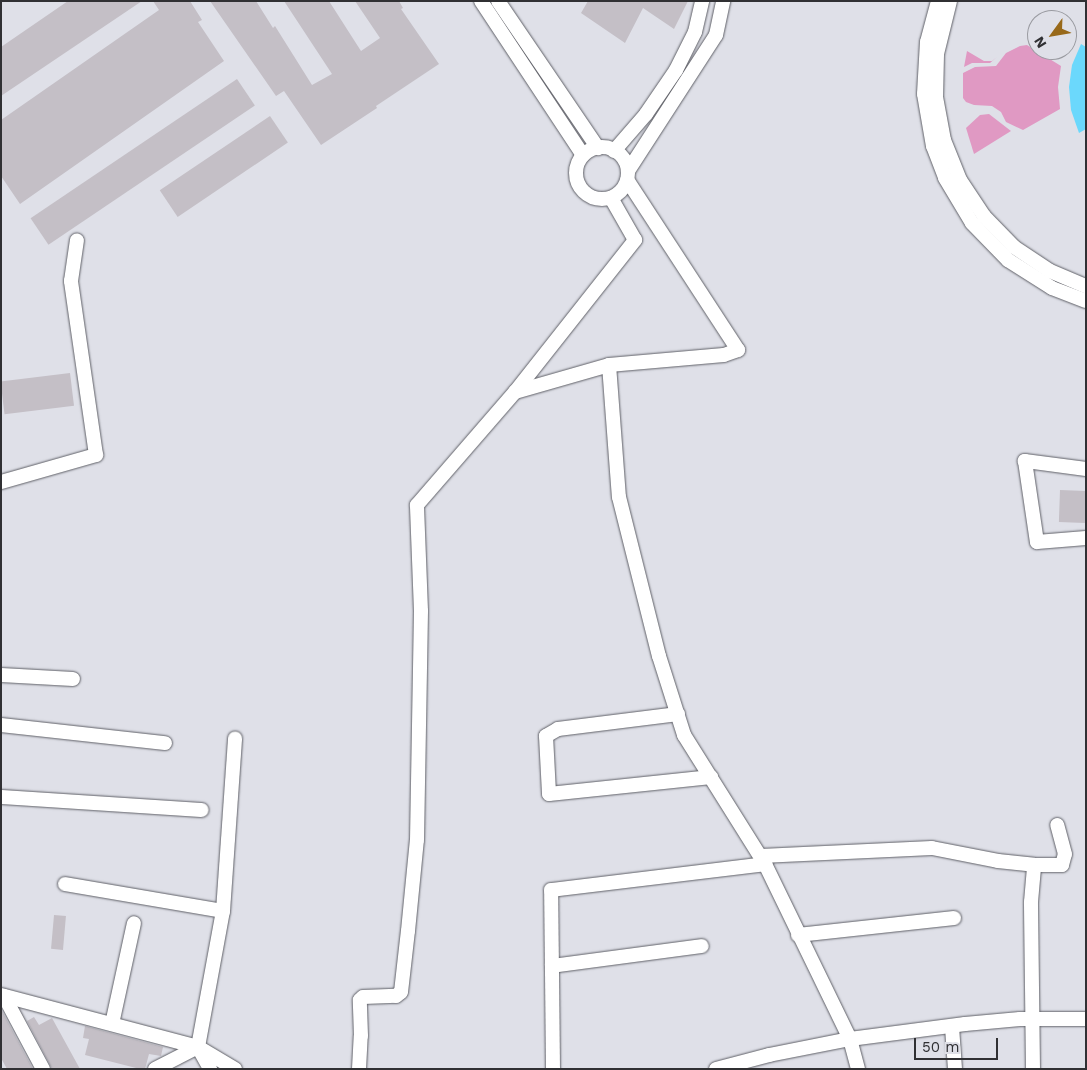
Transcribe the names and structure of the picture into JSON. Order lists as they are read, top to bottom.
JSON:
{
  "scale_bar": "50 m",
  "north": "bottom left"
}
